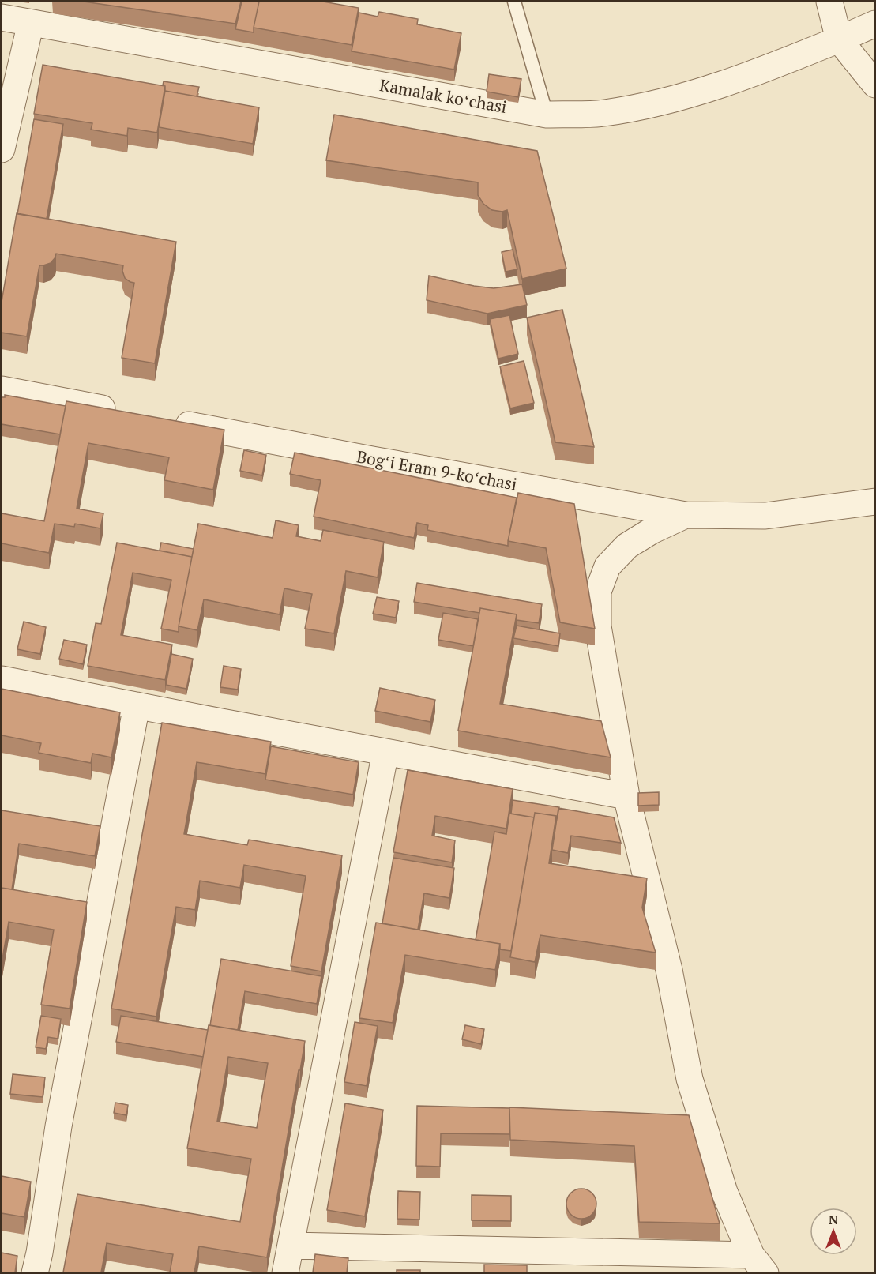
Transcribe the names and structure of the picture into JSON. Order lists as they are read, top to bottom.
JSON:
{
  "streets": {
    "street": ["Kamalak koʻchasi", "Bogʻi Eram 9-koʻchasi"]
  },
  "north": "top"
}
